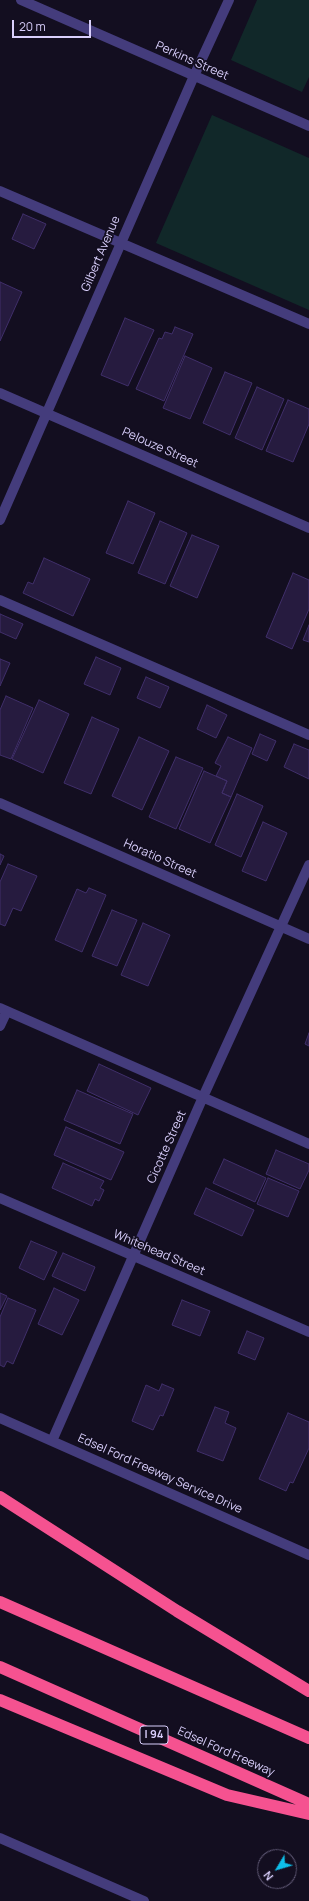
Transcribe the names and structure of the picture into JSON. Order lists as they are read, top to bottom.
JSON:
{
  "streets": {
    "highway": ["I 94", "Edsel Ford Freeway"],
    "street": [
      "Perkins Street",
      "Gilbert Avenue",
      "Pelouze Street",
      "Horatio Street",
      "Cicotte Street",
      "Whitehead Street",
      "Edsel Ford Freeway Service Drive"
    ]
  },
  "crossings": [
    ["Perkins Street", "Gilbert Avenue"],
    ["Gilbert Avenue", "Pelouze Street"],
    ["Horatio Street", "Cicotte Street"],
    ["Cicotte Street", "Whitehead Street"],
    ["Cicotte Street", "Edsel Ford Freeway Service Drive"]
  ],
  "scale_bar": "20 m",
  "north": "bottom left"
}
